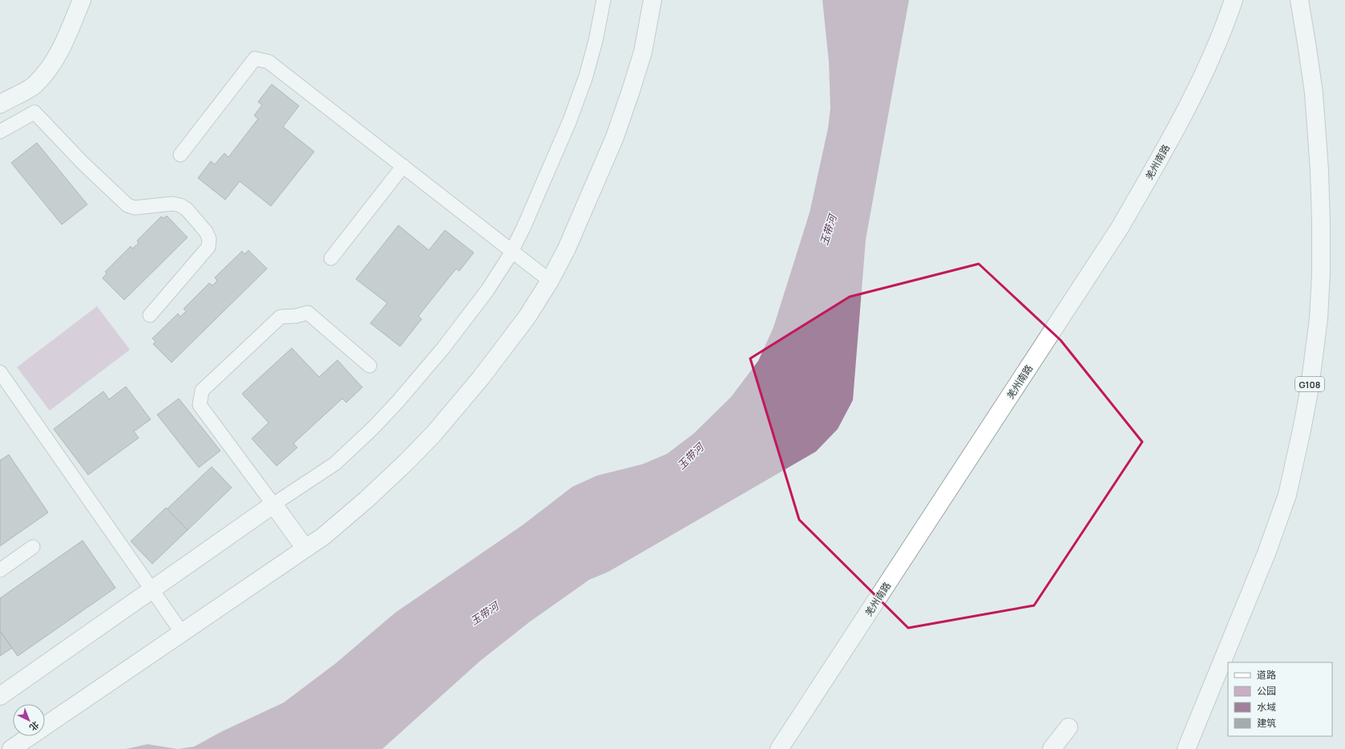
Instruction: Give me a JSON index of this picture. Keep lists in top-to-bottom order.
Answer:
{
  "streets": {
    "main road": ["羌州南路", "G108"]
  },
  "water": ["玉带河"],
  "legend": [
    "道路",
    "公园",
    "水域",
    "建筑"
  ],
  "north": "bottom right"
}
